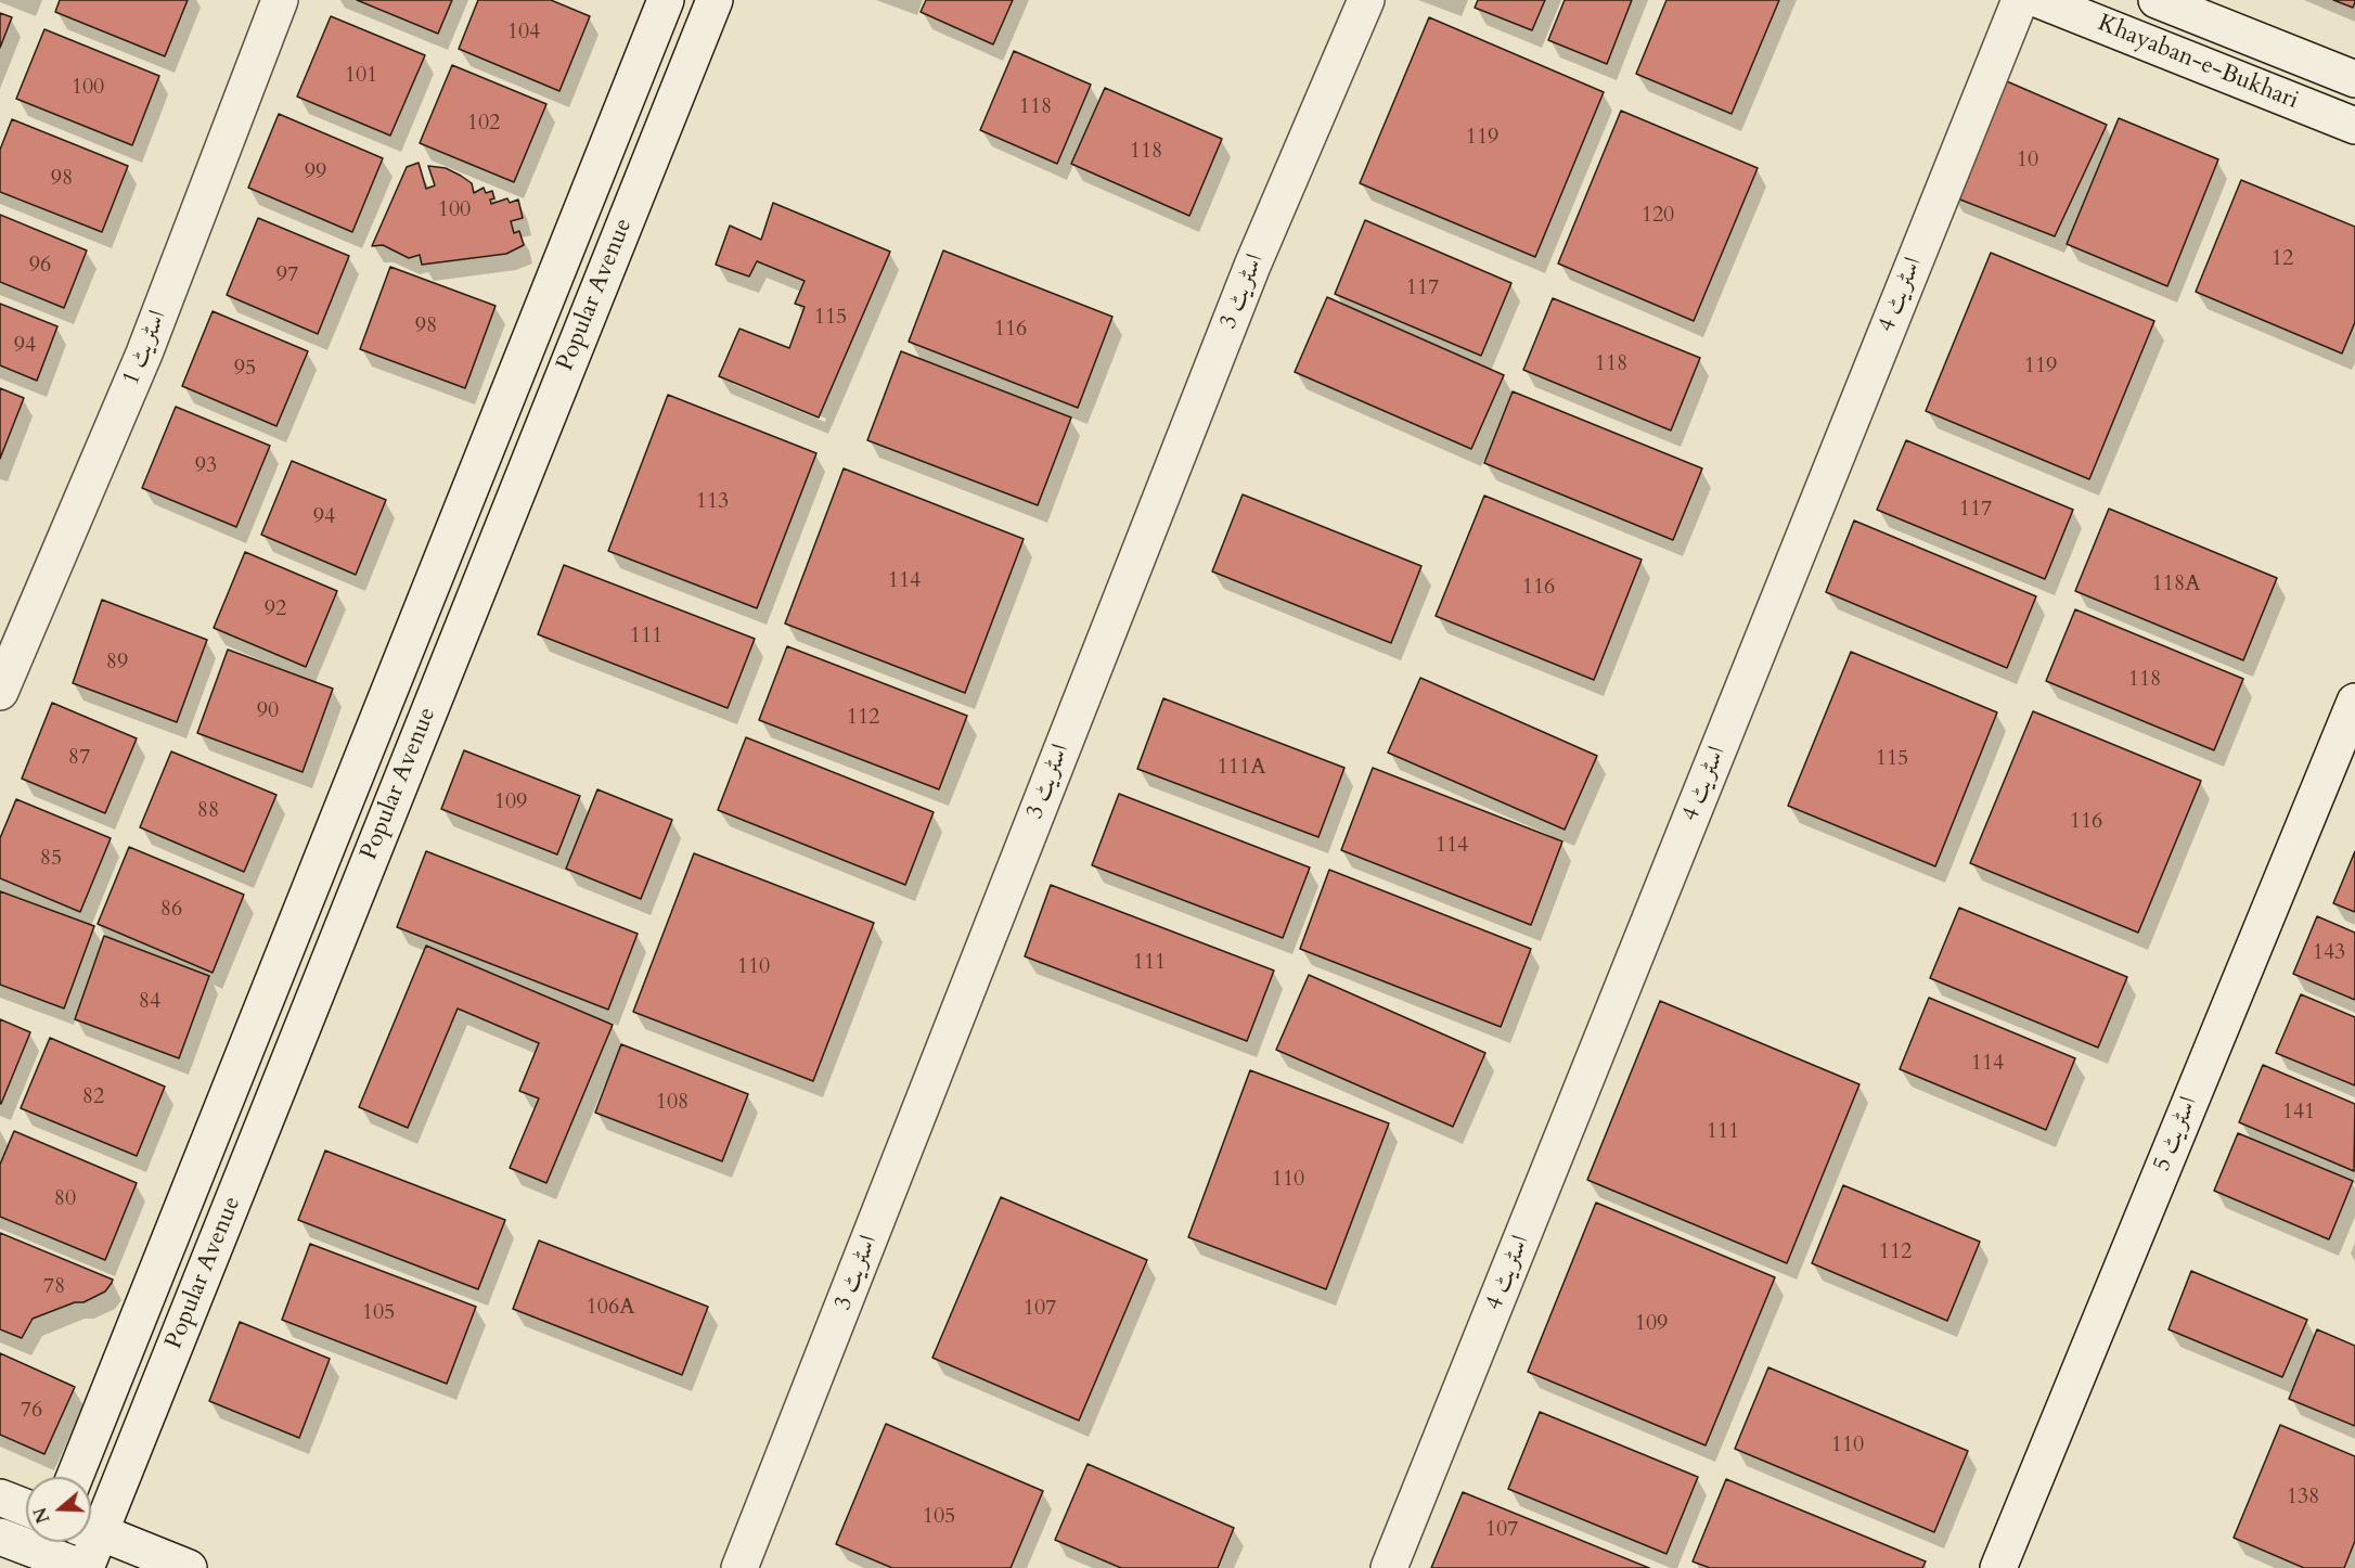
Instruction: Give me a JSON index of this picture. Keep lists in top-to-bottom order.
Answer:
{
  "streets": {
    "street": [
      "Khayaban-e-Bukhari",
      "اسٹریٹ 3",
      "Popular Avenue",
      "اسٹریٹ 4",
      "اسٹریٹ 1",
      "اسٹریٹ 5"
    ]
  },
  "house_numbers": [
    "104",
    "101",
    "100",
    "118",
    "102",
    "119",
    "118",
    "10",
    "99",
    "98",
    "100",
    "120",
    "12",
    "96",
    "97",
    "117",
    "115",
    "98",
    "116",
    "94",
    "118",
    "119",
    "95",
    "93",
    "113",
    "117",
    "94",
    "114",
    "118A",
    "116",
    "92",
    "111",
    "89",
    "118",
    "90",
    "112",
    "87",
    "115",
    "111A",
    "109",
    "88",
    "116",
    "114",
    "85",
    "86",
    "143",
    "111",
    "110",
    "84",
    "114",
    "82",
    "108",
    "141",
    "111",
    "110",
    "80",
    "112",
    "78",
    "106A",
    "107",
    "105",
    "109",
    "76",
    "110",
    "138",
    "105",
    "107"
  ],
  "north": "left"
}
